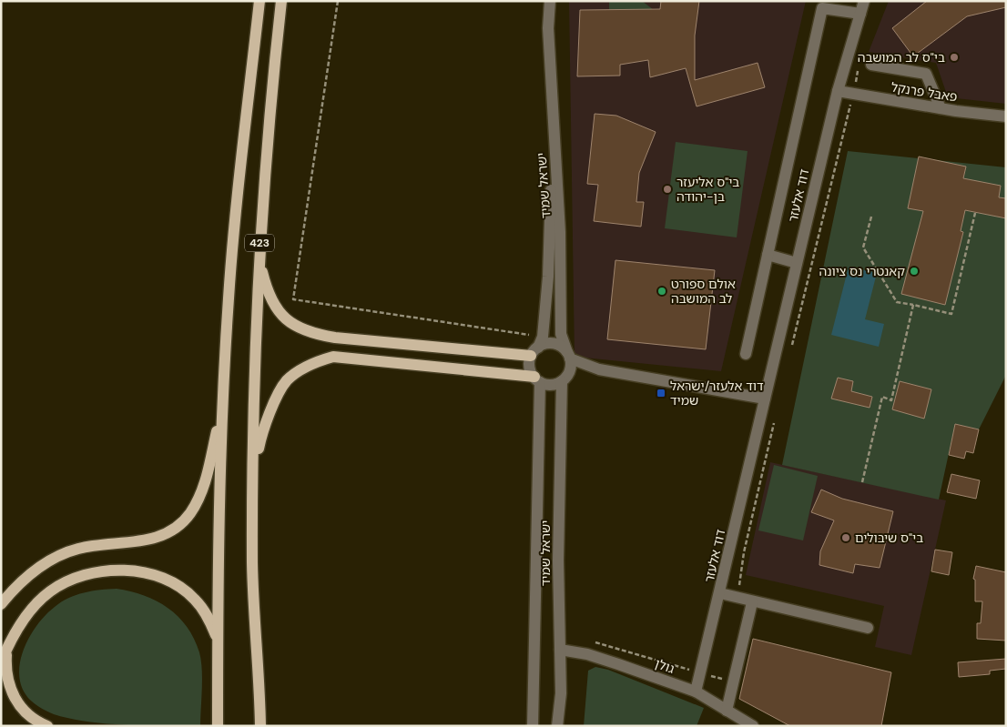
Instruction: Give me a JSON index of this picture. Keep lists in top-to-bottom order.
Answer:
{
  "streets": {
    "main road": ["423"],
    "street": [
      "פאבל פרנקל",
      "ישראל שמיד",
      "דוד אלעזר",
      "גולן"
    ]
  },
  "crossings": [
    ["פאבל פרנקל", "דוד אלעזר"],
    ["ישראל שמיד", "גולן"],
    ["דוד אלעזר", "גולן"]
  ],
  "places": {
    "other": [
      "בי\"ס לב המושבה",
      "בי\"ס אליעזר בן-יהודה",
      "קאנטרי נס ציונה",
      "אולם ספורט לב המושבה",
      "בי\"ס שיבולים"
    ],
    "transit": ["דוד אלעזר/ישראל שמיד"]
  }
}
